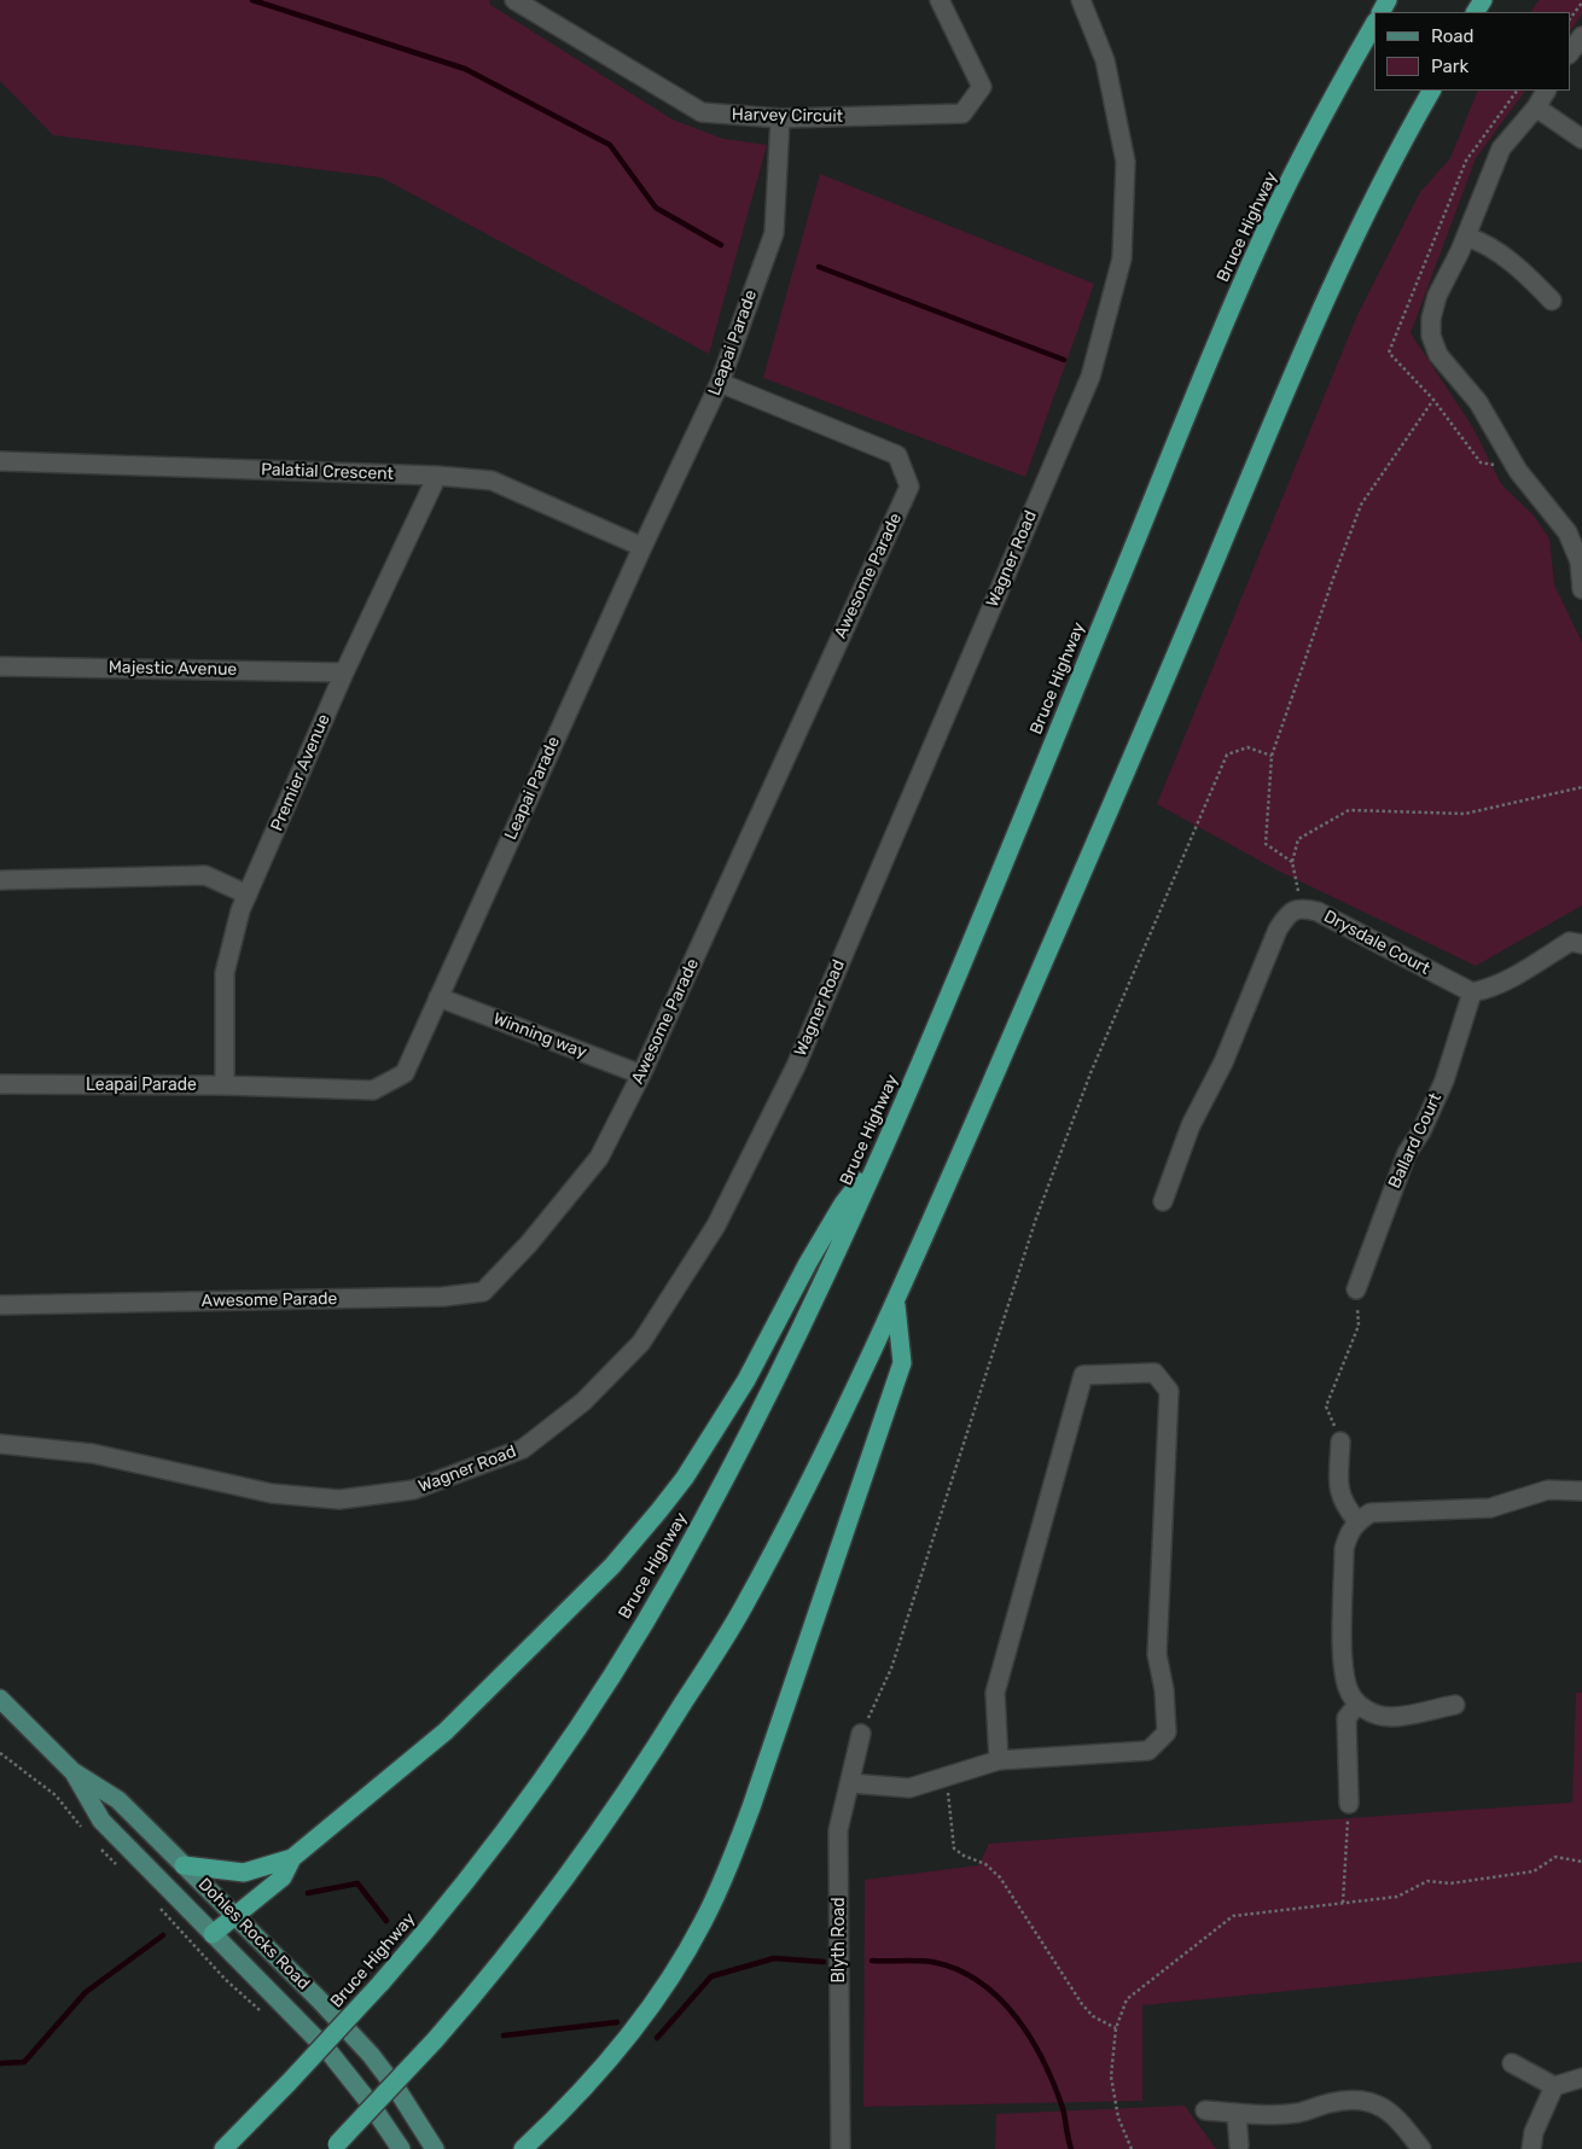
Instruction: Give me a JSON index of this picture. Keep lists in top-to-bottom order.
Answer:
{
  "streets": {
    "highway": ["Bruce Highway"],
    "main road": ["Dohles Rocks Road"],
    "street": [
      "Harvey Circuit",
      "Leapai Parade",
      "Palatial Crescent",
      "Wagner Road",
      "Awesome Parade",
      "Majestic Avenue",
      "Premier Avenue",
      "Drysdale Court",
      "Winning way",
      "Ballard Court",
      "Blyth Road"
    ]
  },
  "crossings": [
    ["Harvey Circuit", "Leapai Parade"],
    ["Leapai Parade", "Palatial Crescent"],
    ["Leapai Parade", "Awesome Parade"],
    ["Leapai Parade", "Premier Avenue"],
    ["Leapai Parade", "Winning way"],
    ["Palatial Crescent", "Premier Avenue"],
    ["Awesome Parade", "Winning way"],
    ["Majestic Avenue", "Premier Avenue"],
    ["Drysdale Court", "Ballard Court"]
  ],
  "legend": ["Road", "Park"]
}
